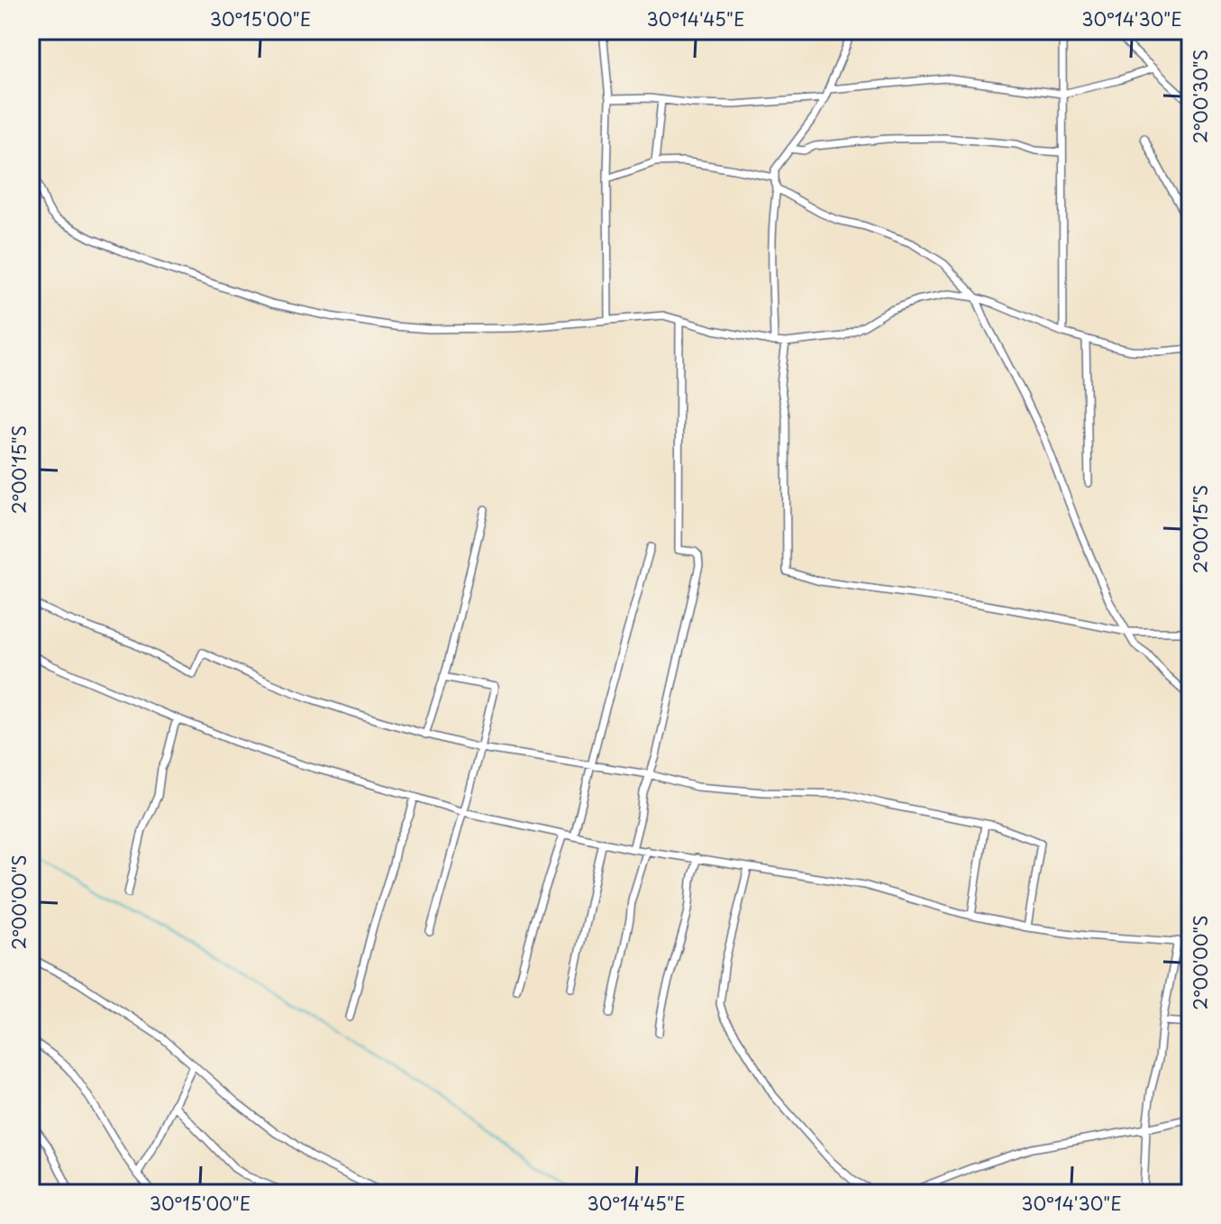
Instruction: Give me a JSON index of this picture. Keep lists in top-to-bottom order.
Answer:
{
  "coordinates": [
    "30°15'00\"E",
    "30°14'45\"E",
    "30°14'30\"E",
    "2°00'30\"S",
    "2°00'15\"S",
    "2°00'00\"S"
  ]
}
